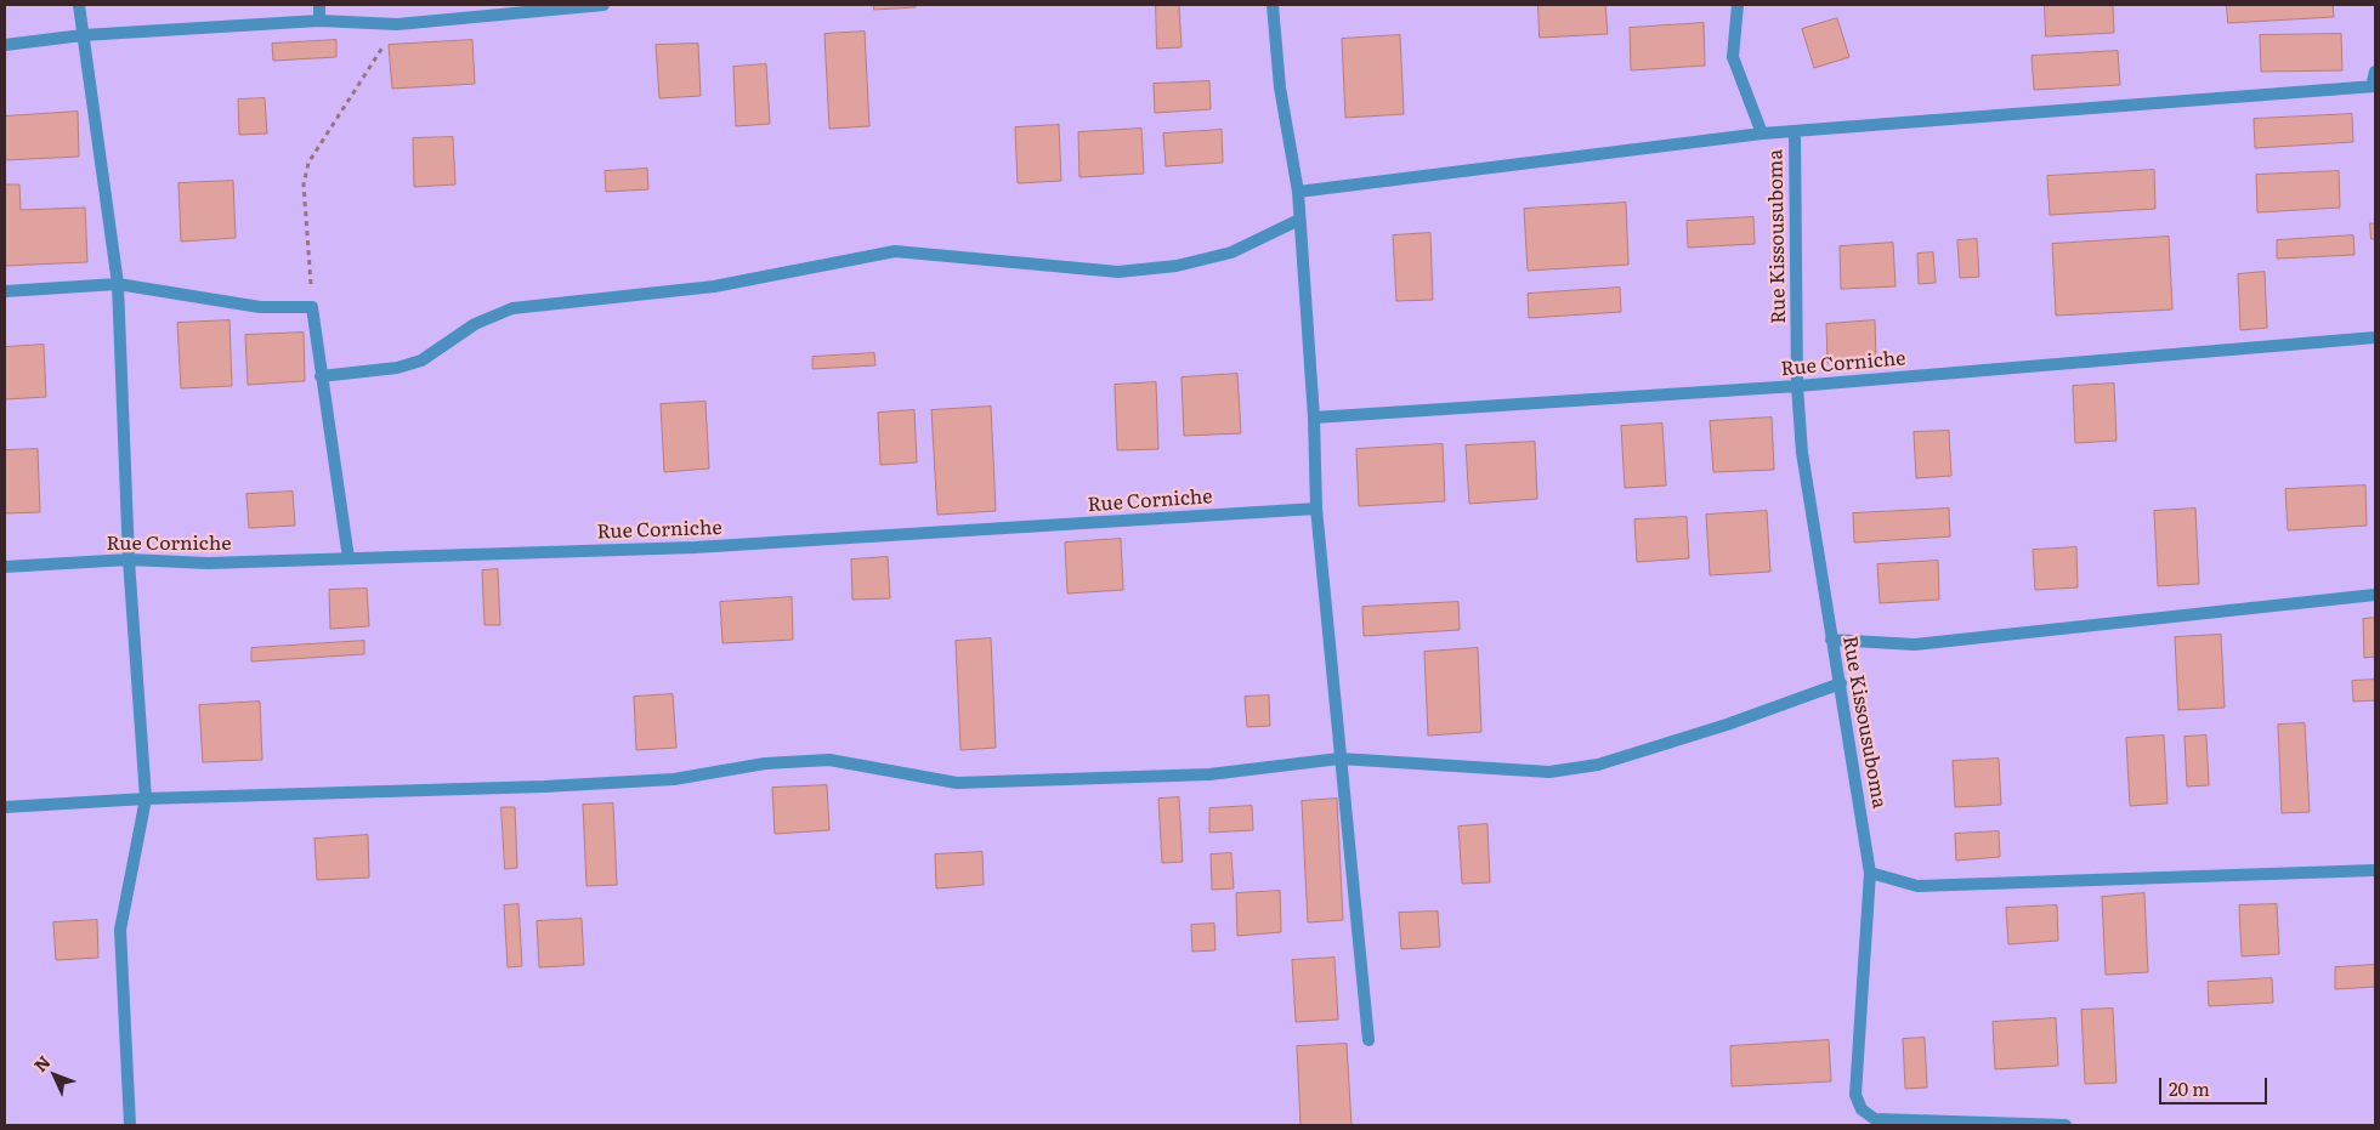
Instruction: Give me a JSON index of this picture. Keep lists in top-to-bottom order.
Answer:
{
  "streets": {
    "street": ["Rue Kissousuboma", "Rue Corniche"]
  },
  "crossings": [
    ["Rue Kissousuboma", "Rue Corniche"]
  ],
  "scale_bar": "20 m",
  "north": "top left"
}
